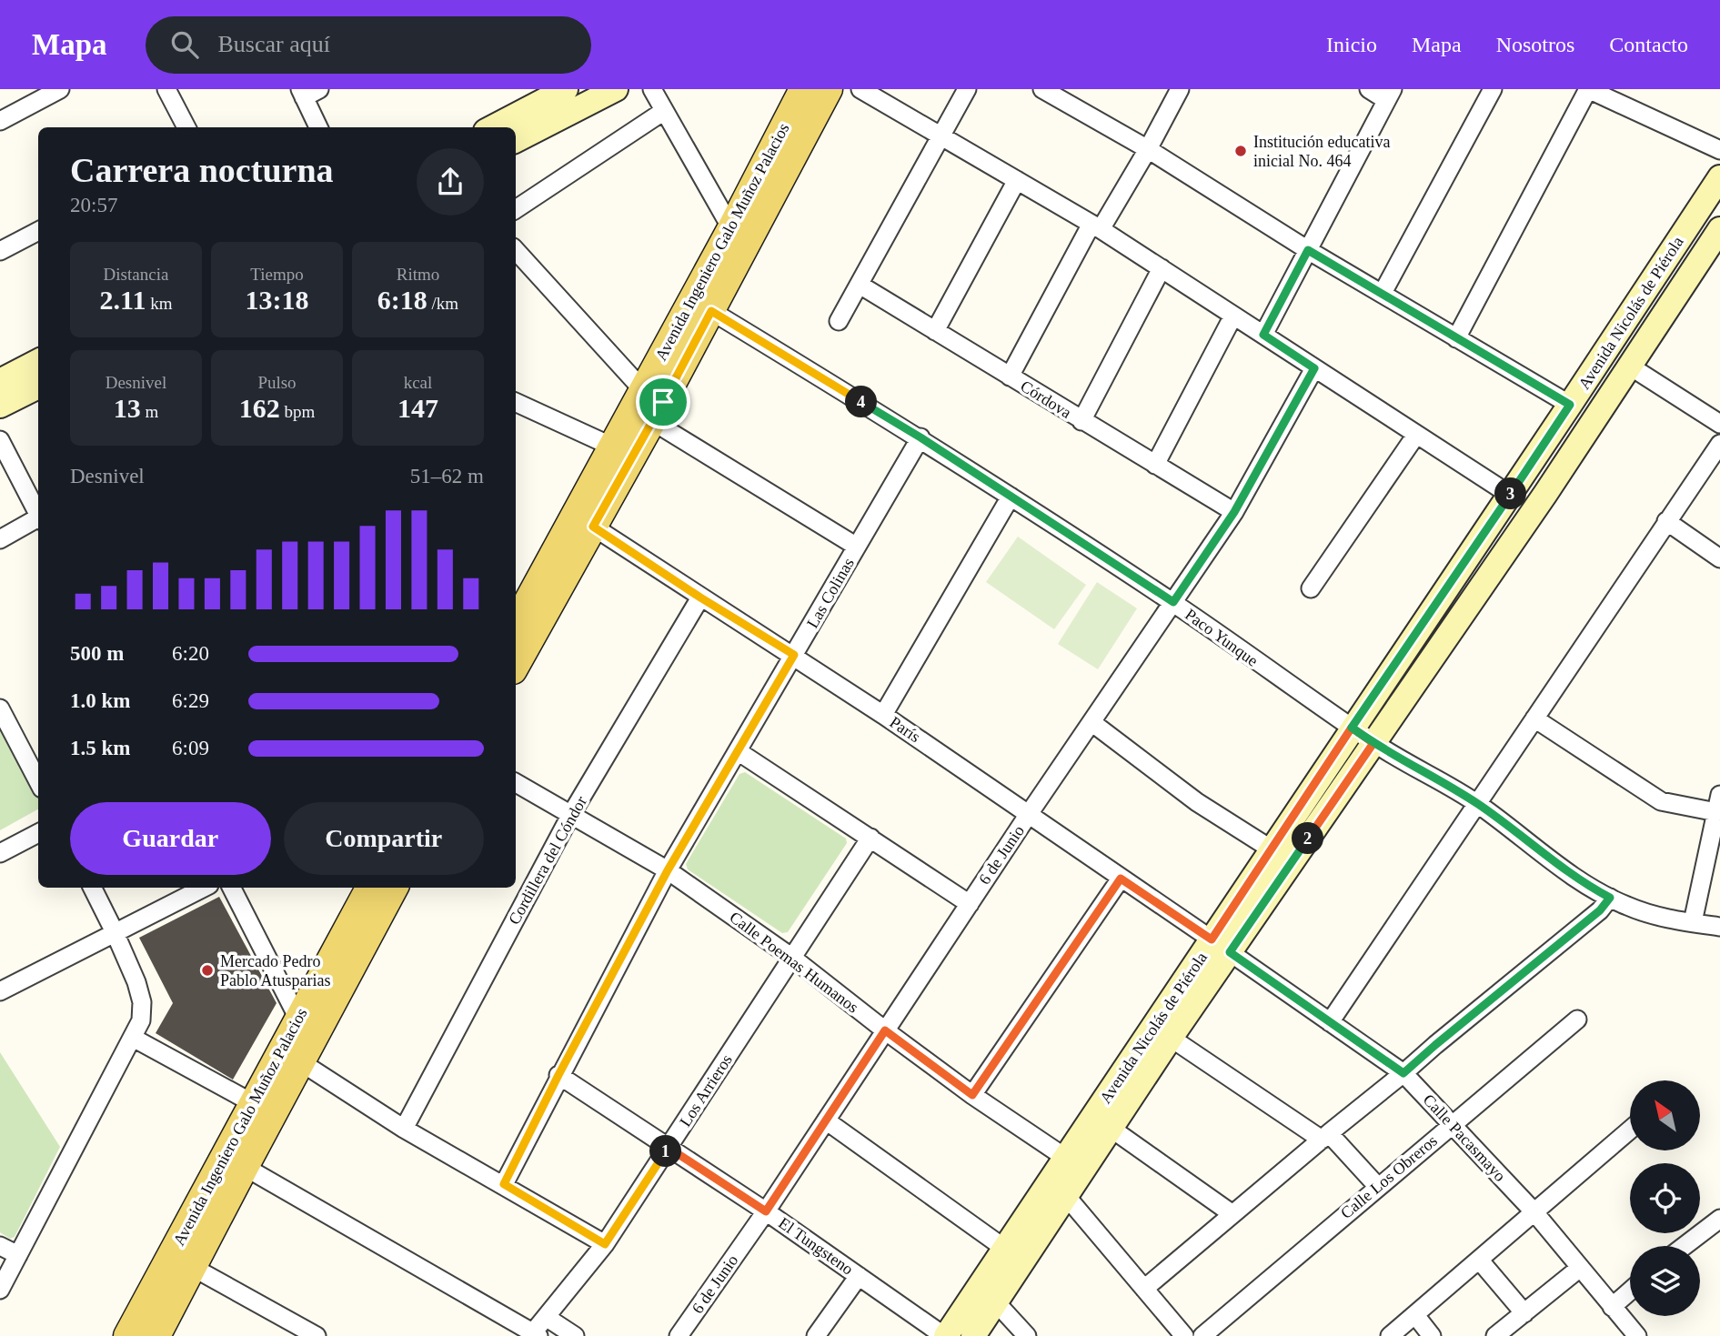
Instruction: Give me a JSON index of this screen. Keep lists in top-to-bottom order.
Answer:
{
  "streets": {
    "main road": ["Avenida Ingeniero Galo Muñoz Palacios"],
    "street": [
      "Avenida Nicolás de Piérola",
      "Córdova",
      "Las Colinas",
      "Paco Yunque",
      "París",
      "6 de Junio",
      "Cordillera del Cóndor",
      "Calle Poemas Humanos",
      "Los Arrieros",
      "Calle Pacasmayo",
      "Calle Los Obreros",
      "El Tungsteno"
    ]
  },
  "crossings": [
    ["Avenida Ingeniero Galo Muñoz Palacios", "Paco Yunque"],
    ["Avenida Ingeniero Galo Muñoz Palacios", "París"],
    ["Avenida Nicolás de Piérola", "Paco Yunque"],
    ["Avenida Nicolás de Piérola", "París"],
    ["Avenida Nicolás de Piérola", "Calle Poemas Humanos"],
    ["Avenida Nicolás de Piérola", "Calle Pacasmayo"],
    ["Avenida Nicolás de Piérola", "El Tungsteno"],
    ["Córdova", "6 de Junio"],
    ["Las Colinas", "Paco Yunque"],
    ["Las Colinas", "París"],
    ["Las Colinas", "Calle Poemas Humanos"],
    ["Las Colinas", "El Tungsteno"],
    ["Paco Yunque", "6 de Junio"],
    ["París", "6 de Junio"],
    ["París", "Cordillera del Cóndor"],
    ["París", "Calle Pacasmayo"],
    ["6 de Junio", "Calle Poemas Humanos"],
    ["6 de Junio", "El Tungsteno"],
    ["Cordillera del Cóndor", "Calle Poemas Humanos"],
    ["Calle Poemas Humanos", "Los Arrieros"],
    ["Los Arrieros", "El Tungsteno"],
    ["Calle Pacasmayo", "Calle Los Obreros"]
  ],
  "places": ["Institución educativa inicial No. 464", "Mercado Pedro Pablo Atusparias"],
  "north": "top left",
  "page": {
    "header": "Mapa",
    "search": "Buscar aquí",
    "nav": [
      "Inicio",
      "Mapa",
      "Nosotros",
      "Contacto"
    ],
    "heading": ["Carrera nocturna", "20:57"],
    "stats": [
      ["Distancia", "2.11 km"],
      ["Tiempo", "13:18"],
      ["Ritmo", "6:18 /km"],
      ["Desnivel", "13 m"],
      ["Pulso", "162 bpm"],
      ["kcal", "147"]
    ],
    "pins": [
      "4",
      "3",
      "2",
      "1"
    ],
    "chart": ["Desnivel", "51–62 m"],
    "list": [
      {
        "name": "500 m",
        "note": "6:20"
      },
      {
        "name": "1.0 km",
        "note": "6:29"
      },
      {
        "name": "1.5 km",
        "note": "6:09"
      }
    ],
    "buttons": ["Guardar", "Compartir"]
  }
}
